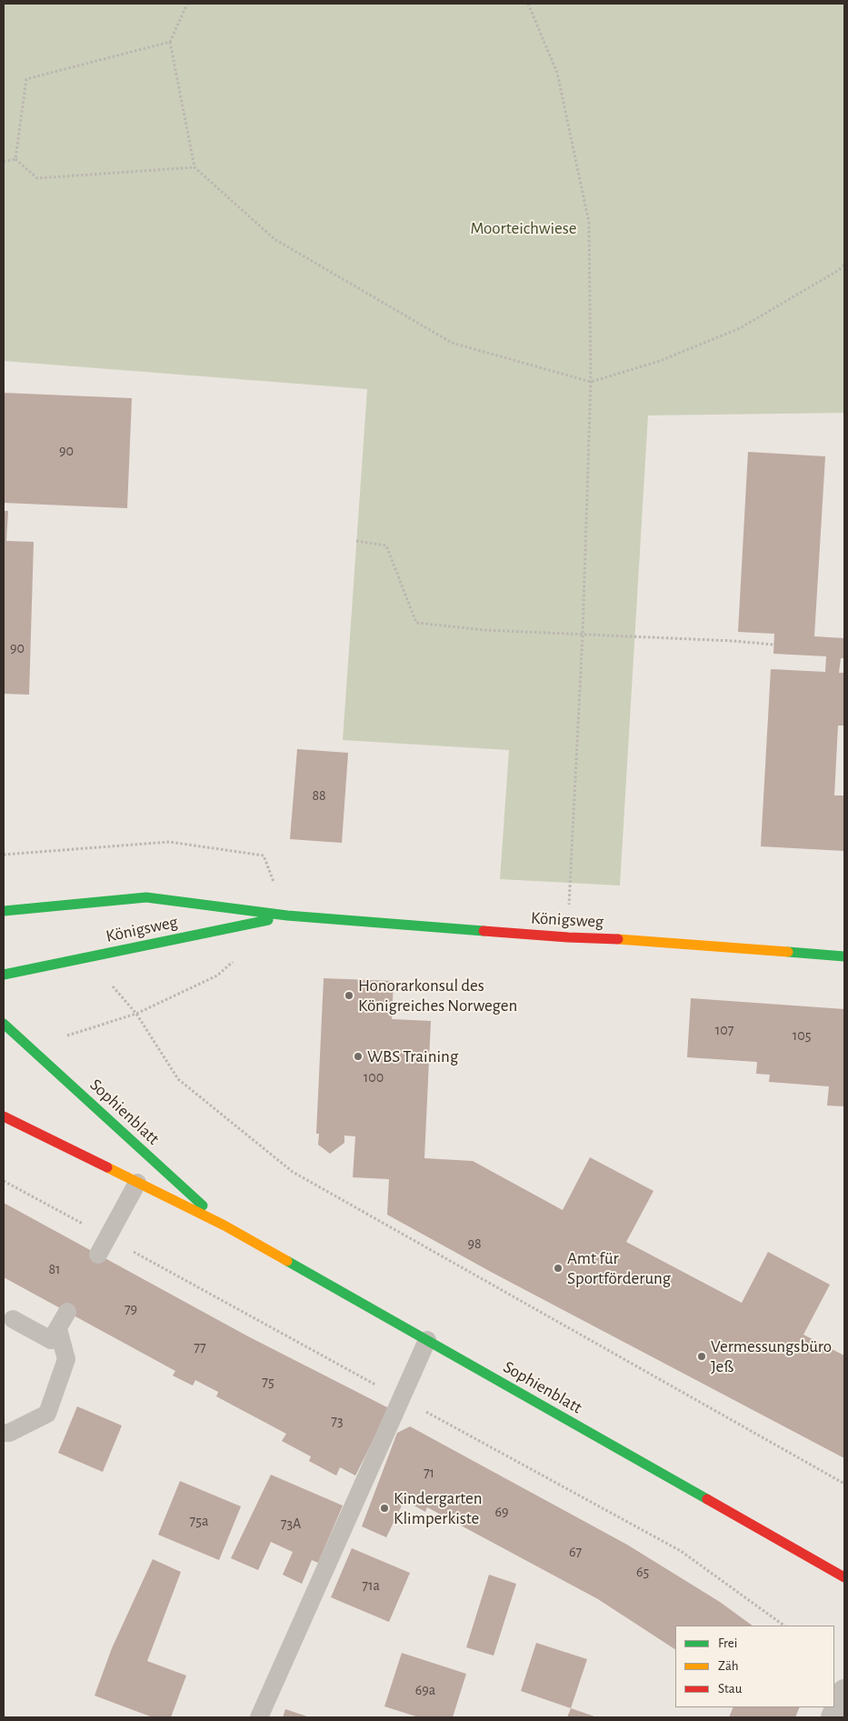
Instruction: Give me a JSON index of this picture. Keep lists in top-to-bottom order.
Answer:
{
  "streets": {
    "main road": ["Königsweg", "Sophienblatt"]
  },
  "parks": ["Moorteichwiese"],
  "places": [
    "Honorarkonsul des Königreiches Norwegen",
    "WBS Training",
    "Amt für Sportförderung",
    "Vermessungsbüro Jeß",
    "Kindergarten Klimperkiste"
  ],
  "house_numbers": [
    "90",
    "90",
    "88",
    "107",
    "105",
    "100",
    "98",
    "81",
    "79",
    "77",
    "75",
    "73",
    "71",
    "69",
    "75a",
    "73A",
    "67",
    "65",
    "71a",
    "69a"
  ],
  "legend": ["Frei", "Zäh", "Stau"]
}
